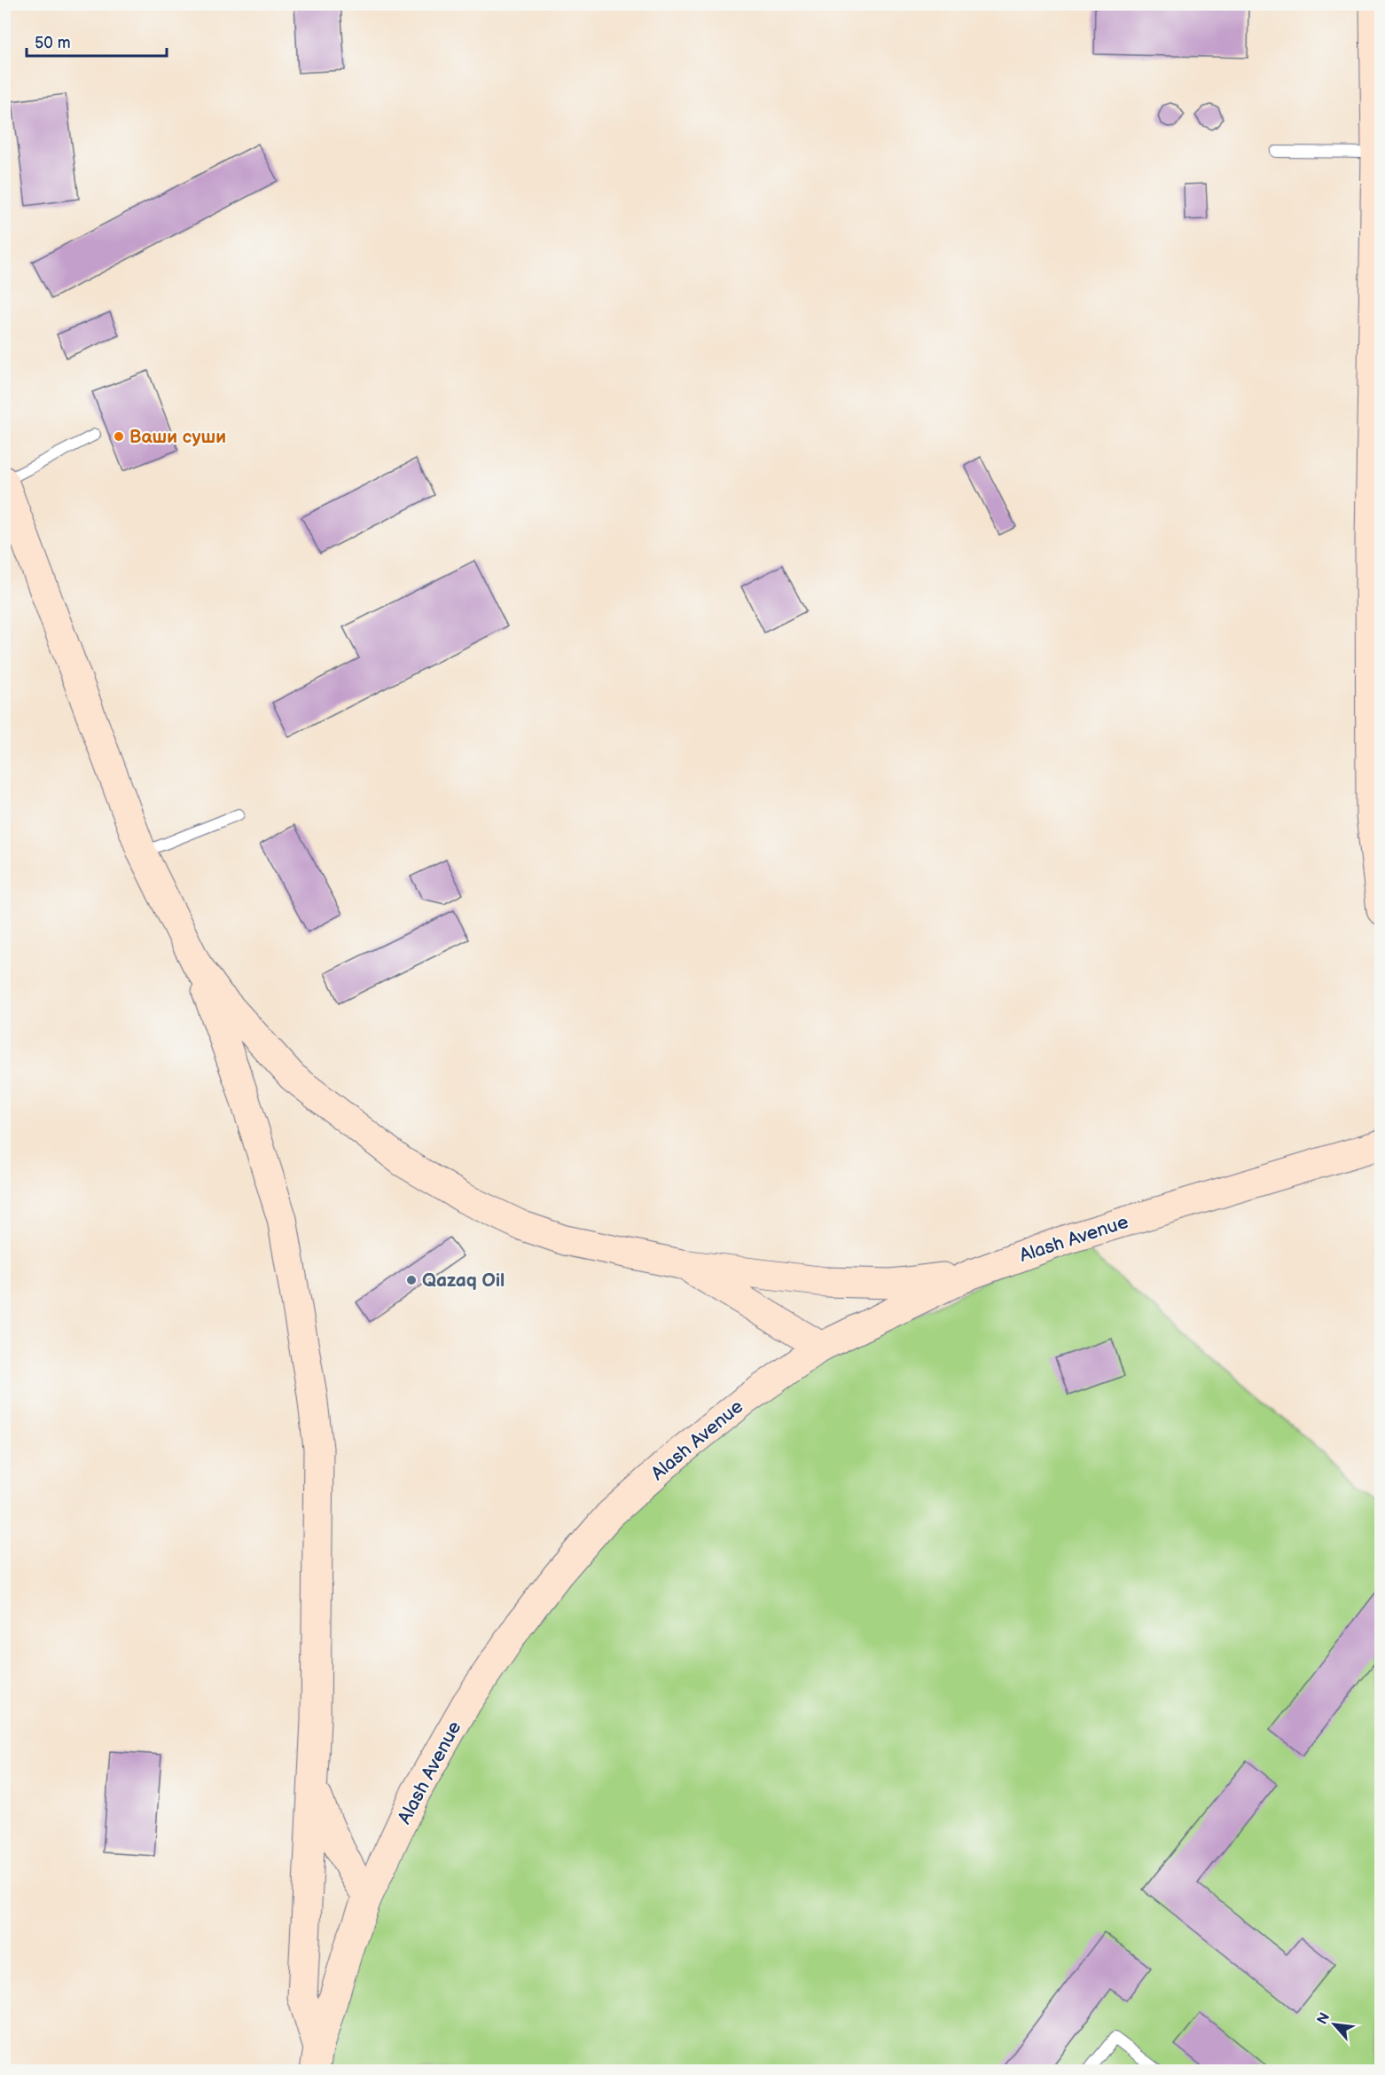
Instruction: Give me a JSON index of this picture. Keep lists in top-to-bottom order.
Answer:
{
  "streets": {
    "main road": ["Alash Avenue"]
  },
  "places": ["Ваши суши", "Qazaq Oil"],
  "scale_bar": "50 m",
  "north": "top left"
}
